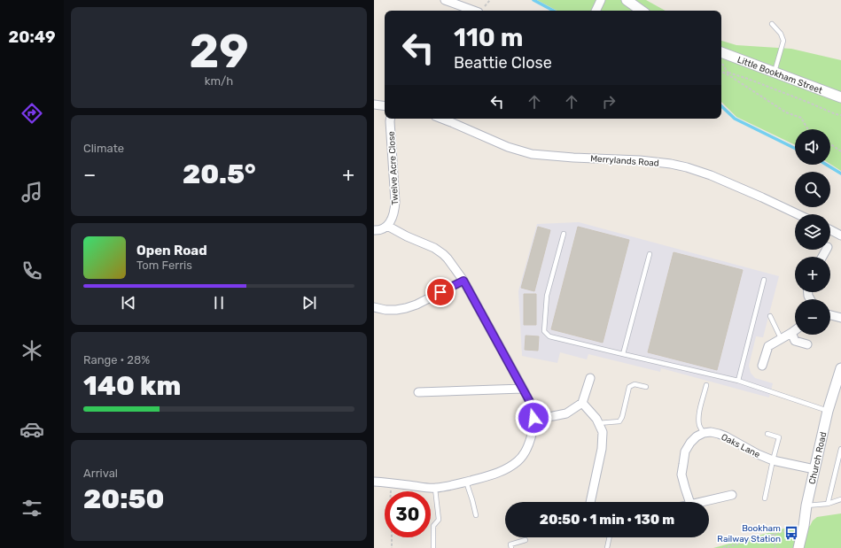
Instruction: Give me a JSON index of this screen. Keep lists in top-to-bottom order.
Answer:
{
  "streets": {
    "street": [
      "Little Bookham Street",
      "Merrylands Road",
      "Twelve Acre Close",
      "Oaks Lane",
      "Church Road"
    ]
  },
  "crossings": [
    ["Oaks Lane", "Church Road"]
  ],
  "places": {
    "bus stop": ["Bookham Railway Station"]
  },
  "page": {
    "tabs": "20:49",
    "tile": [
      ["29", "km/h"],
      "Climate",
      ["Range · 28%", "140 km"],
      ["Arrival", "20:50"]
    ],
    "turn": ["110 m", "Beattie Close"],
    "map_buttons": ["+", "−"],
    "heat": ["−", "20.5°", "+"],
    "song": ["Open Road", "Tom Ferris"],
    "limit": "30",
    "trip": "20:50 · 1 min · 130 m"
  }
}
